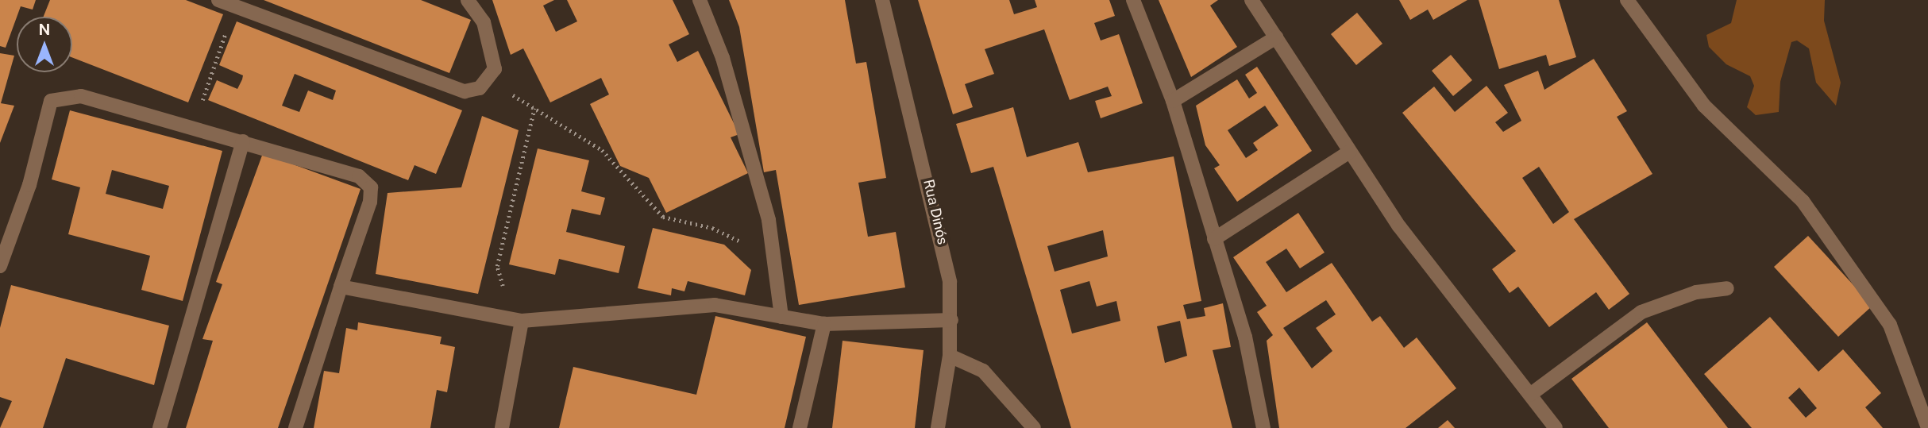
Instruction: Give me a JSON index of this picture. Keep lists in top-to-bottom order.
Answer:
{
  "streets": {
    "street": ["Rua Dinós"]
  },
  "north": "top"
}
